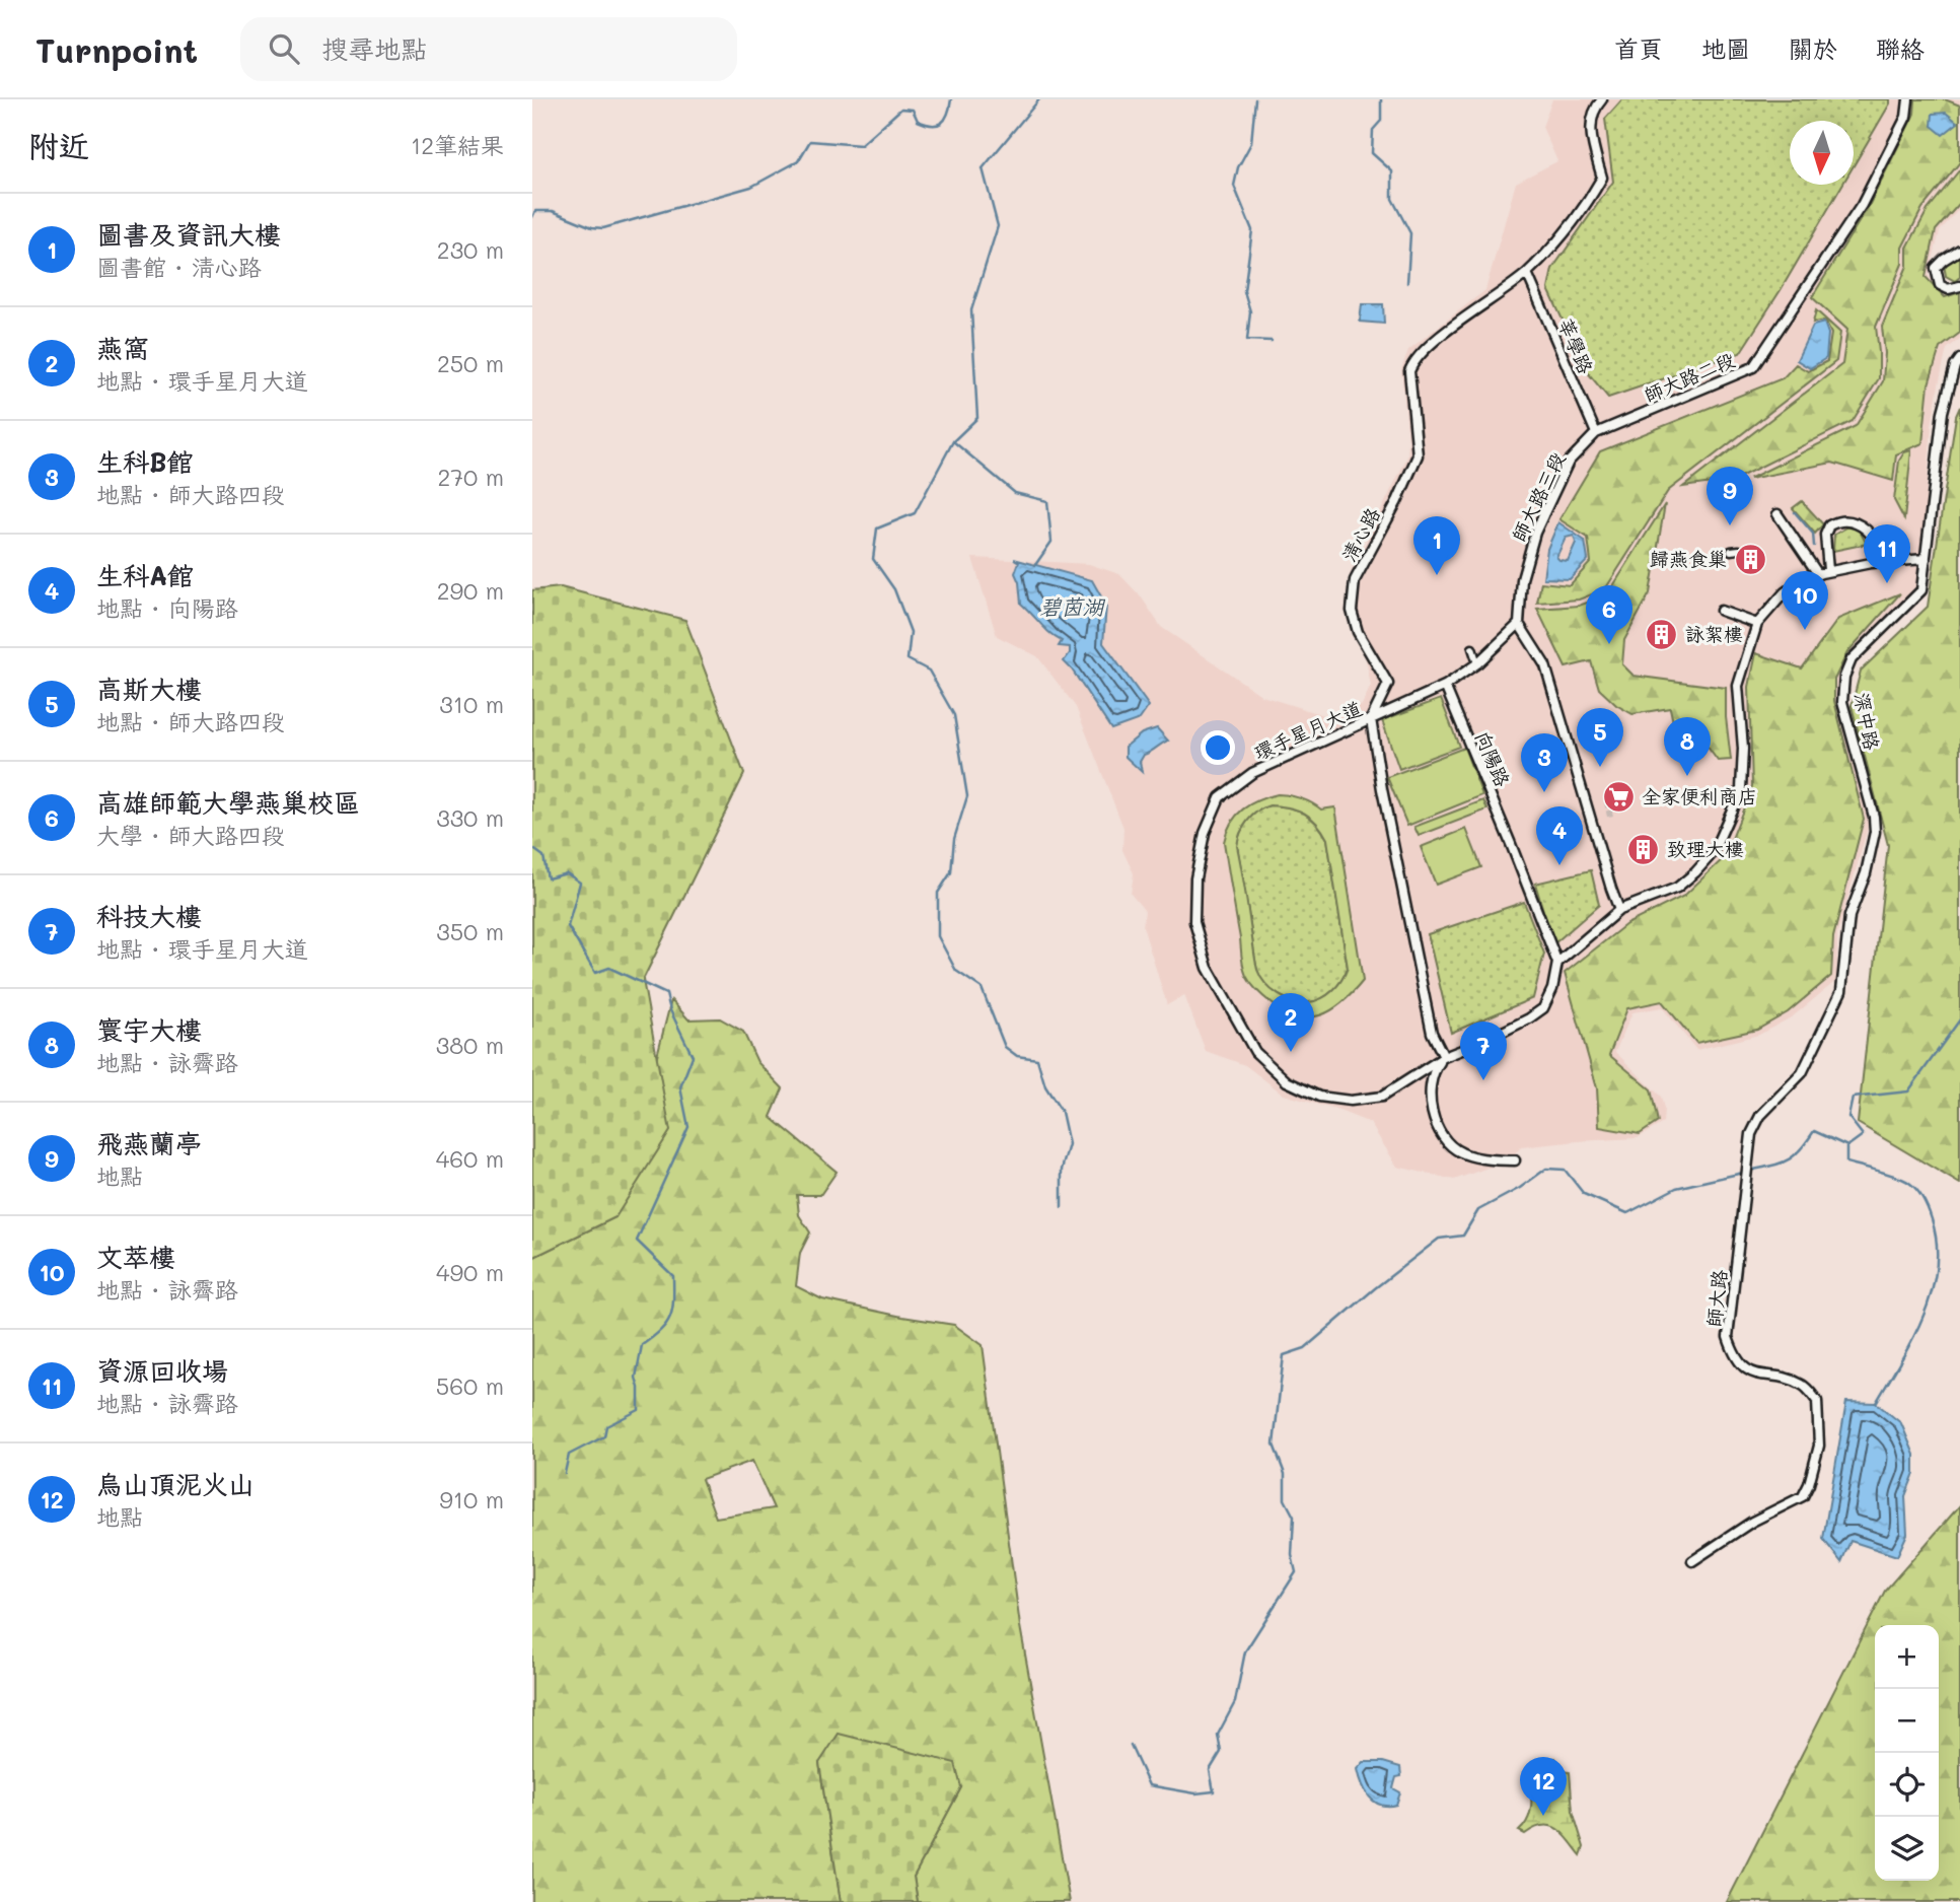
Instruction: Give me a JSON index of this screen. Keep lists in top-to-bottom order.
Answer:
{
  "streets": {
    "street": [
      "莘學路",
      "師大路二段",
      "師大路三段",
      "清心路",
      "深中路",
      "環手星月大道",
      "向陽路",
      "師大路"
    ]
  },
  "crossings": [
    ["莘學路", "師大路二段"],
    ["莘學路", "師大路三段"],
    ["莘學路", "清心路"],
    ["師大路二段", "師大路三段"],
    ["師大路三段", "環手星月大道"],
    ["清心路", "環手星月大道"],
    ["深中路", "師大路"],
    ["環手星月大道", "向陽路"]
  ],
  "water": ["碧茵湖"],
  "places": {
    "building": ["歸燕食巢", "詠絮樓", "致理大樓"],
    "supermarket": ["全家便利商店"]
  },
  "north": "bottom",
  "page": {
    "header": "Turnpoint",
    "search": "搜尋地點",
    "nav": [
      "首頁",
      "地圖",
      "關於",
      "聯絡"
    ],
    "heading": ["附近", "12筆結果"],
    "list": [
      {
        "mark": "1",
        "name": "圖書及資訊大樓",
        "note": "圖書館 · 清心路",
        "value": "230 m"
      },
      {
        "mark": "2",
        "name": "燕窩",
        "note": "地點 · 環手星月大道",
        "value": "250 m"
      },
      {
        "mark": "3",
        "name": "生科B館",
        "note": "地點 · 師大路四段",
        "value": "270 m"
      },
      {
        "mark": "4",
        "name": "生科A館",
        "note": "地點 · 向陽路",
        "value": "290 m"
      },
      {
        "mark": "5",
        "name": "高斯大樓",
        "note": "地點 · 師大路四段",
        "value": "310 m"
      },
      {
        "mark": "6",
        "name": "高雄師範大學燕巢校區",
        "note": "大學 · 師大路四段",
        "value": "330 m"
      },
      {
        "mark": "7",
        "name": "科技大樓",
        "note": "地點 · 環手星月大道",
        "value": "350 m"
      },
      {
        "mark": "8",
        "name": "寰宇大樓",
        "note": "地點 · 詠霽路",
        "value": "380 m"
      },
      {
        "mark": "9",
        "name": "飛燕蘭亭",
        "note": "地點",
        "value": "460 m"
      },
      {
        "mark": "10",
        "name": "文萃樓",
        "note": "地點 · 詠霽路",
        "value": "490 m"
      },
      {
        "mark": "11",
        "name": "資源回收場",
        "note": "地點 · 詠霽路",
        "value": "560 m"
      },
      {
        "mark": "12",
        "name": "烏山頂泥火山",
        "note": "地點",
        "value": "910 m"
      }
    ],
    "pins": [
      "9",
      "1",
      "11",
      "10",
      "6",
      "5",
      "8",
      "3",
      "4",
      "2",
      "7",
      "12"
    ],
    "map_buttons": ["+", "−"]
  }
}
